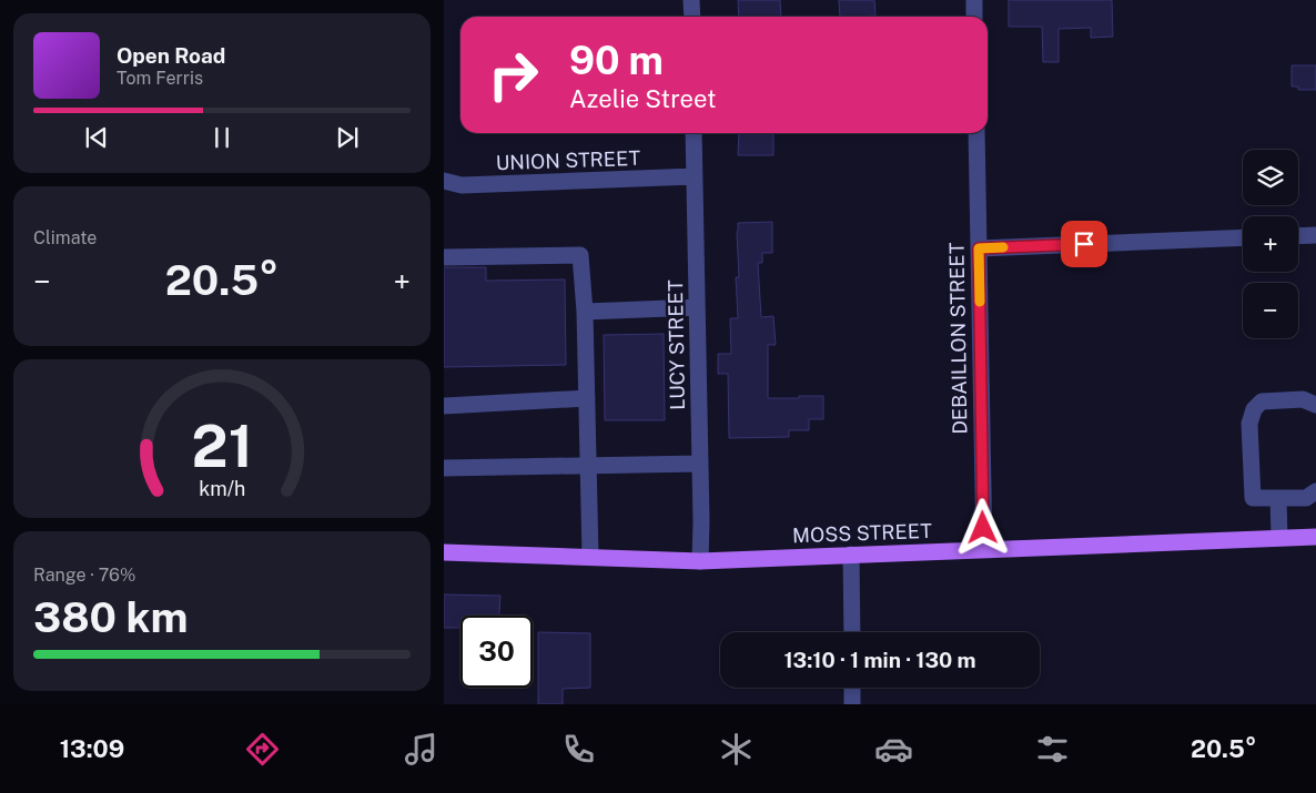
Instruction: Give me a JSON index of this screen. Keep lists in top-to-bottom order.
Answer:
{
  "streets": {
    "main road": ["MOSS STREET"],
    "street": ["UNION STREET", "DEBAILLON STREET", "LUCY STREET"]
  },
  "crossings": [
    ["UNION STREET", "LUCY STREET"],
    ["DEBAILLON STREET", "MOSS STREET"],
    ["LUCY STREET", "MOSS STREET"]
  ],
  "page": {
    "turn": ["90 m", "Azelie Street"],
    "song": ["Open Road", "Tom Ferris"],
    "map_buttons": ["+", "−"],
    "tile": [
      "Climate",
      ["Range · 76%", "380 km"]
    ],
    "heat": ["−", "20.5°", "+"],
    "limit": "30",
    "trip": "13:10 · 1 min · 130 m",
    "tabs": ["13:09", "20.5°"],
    "gauge": ["21", "km/h"]
  }
}
